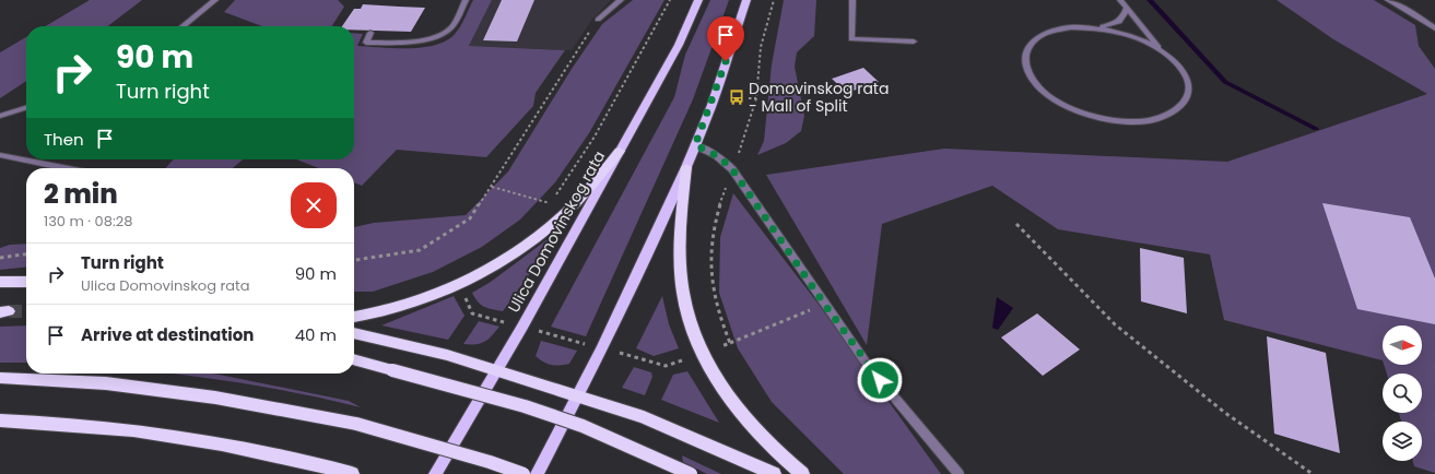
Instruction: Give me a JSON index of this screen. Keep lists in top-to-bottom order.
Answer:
{
  "streets": {
    "main road": ["Ulica Domovinskog rata"]
  },
  "places": {
    "bus stop": ["Domovinskog rata - Mall of Split"]
  },
  "north": "right",
  "page": {
    "turn": ["90 m", "Turn right"],
    "then": "Then",
    "heading": ["2 min", "130 m · 08:28"],
    "list": [
      {
        "name": "Turn right",
        "note": "Ulica Domovinskog rata",
        "value": "90 m"
      },
      {
        "name": "Arrive at destination",
        "value": "40 m"
      }
    ]
  }
}
